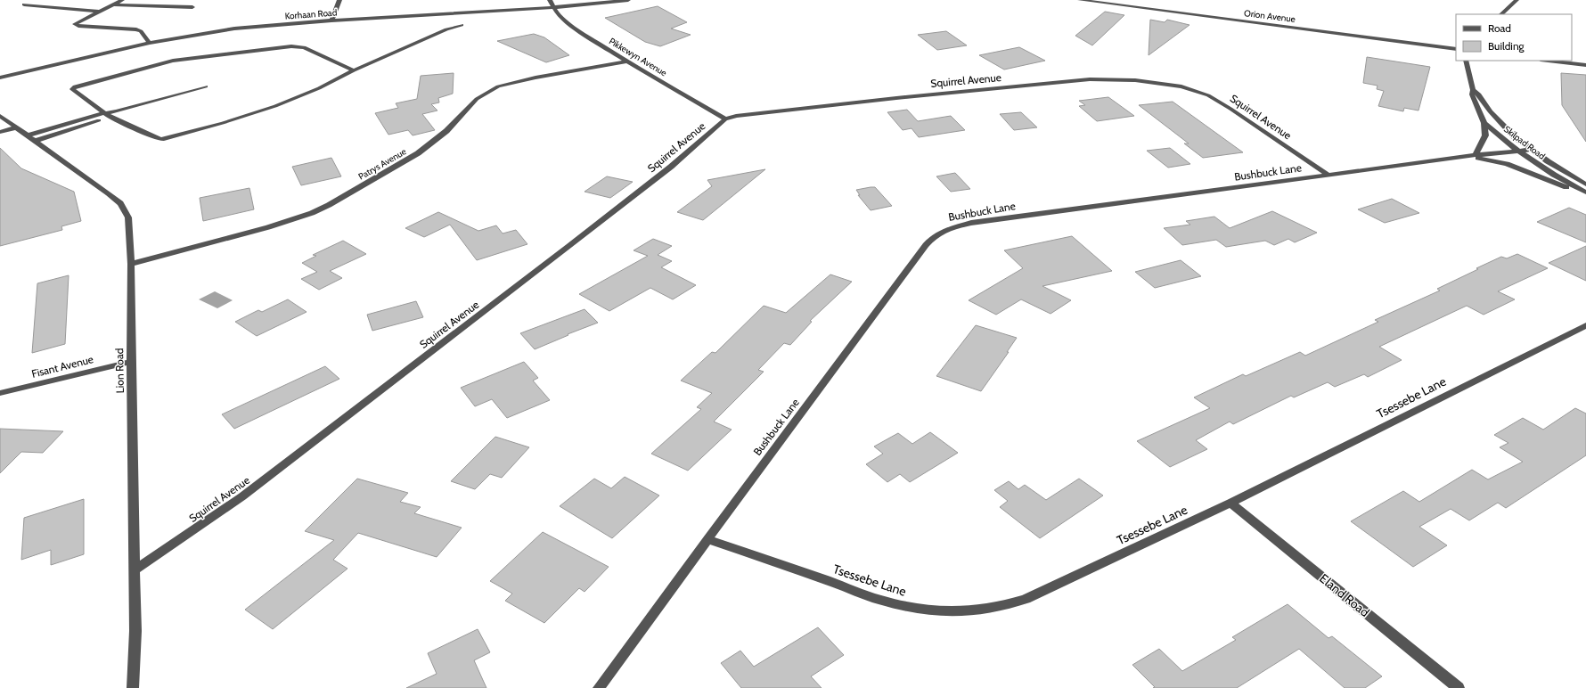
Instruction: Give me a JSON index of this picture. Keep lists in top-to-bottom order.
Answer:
{
  "streets": {
    "street": [
      "Korhaan Road",
      "Orion Avenue",
      "Pikkewyn Avenue",
      "Squirrel Avenue",
      "Skilpad Road",
      "Patrys Avenue",
      "Bushbuck Lane",
      "Fisant Avenue",
      "Lion Road",
      "Tsessebe Lane",
      "Eland Road"
    ]
  },
  "crossings": [
    ["Korhaan Road", "Pikkewyn Avenue"],
    ["Pikkewyn Avenue", "Squirrel Avenue"],
    ["Pikkewyn Avenue", "Patrys Avenue"],
    ["Squirrel Avenue", "Bushbuck Lane"],
    ["Squirrel Avenue", "Lion Road"],
    ["Skilpad Road", "Bushbuck Lane"],
    ["Patrys Avenue", "Lion Road"],
    ["Bushbuck Lane", "Tsessebe Lane"],
    ["Fisant Avenue", "Lion Road"],
    ["Tsessebe Lane", "Eland Road"]
  ],
  "legend": ["Road", "Building"]
}
